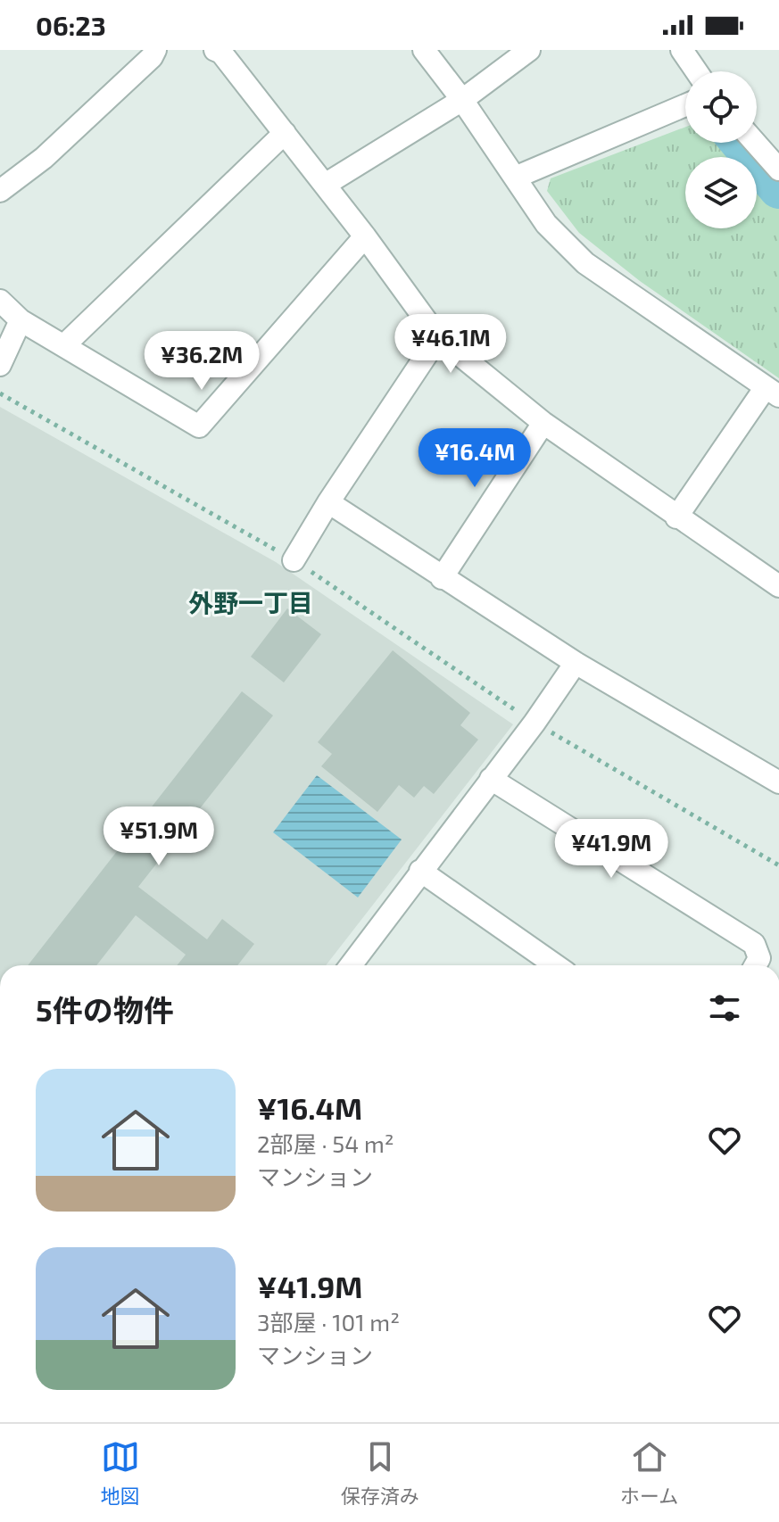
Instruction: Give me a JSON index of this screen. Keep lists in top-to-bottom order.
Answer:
{
  "districts": ["外野一丁目"],
  "page": {
    "status": "06:23",
    "price": [
      "¥46.1M",
      "¥36.2M",
      "¥16.4M",
      "¥51.9M",
      "¥41.9M"
    ],
    "heading": "5件の物件",
    "list": [
      {
        "name": "¥16.4M",
        "note": "2部屋 · 54 m² · マンション"
      },
      {
        "name": "¥41.9M",
        "note": "3部屋 · 101 m² · マンション"
      }
    ],
    "tabs": ["地図", "保存済み", "ホーム"]
  }
}
